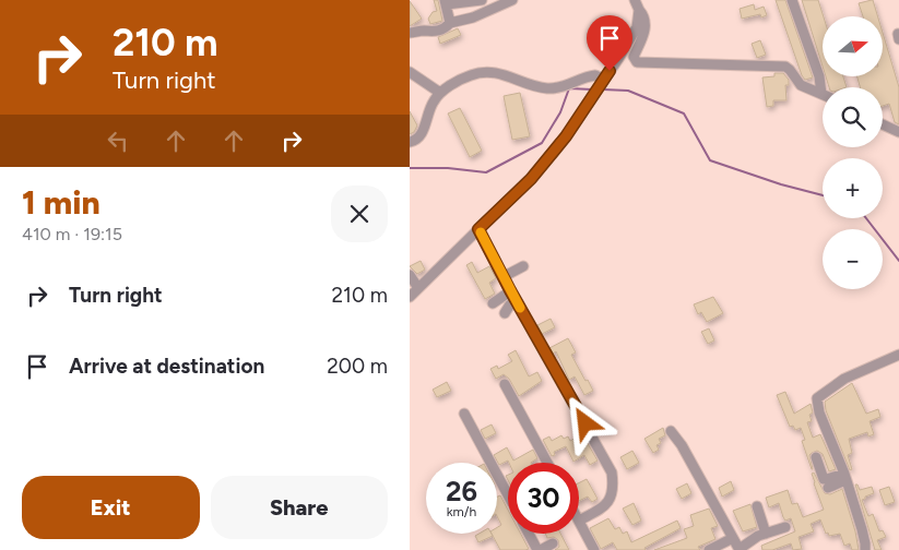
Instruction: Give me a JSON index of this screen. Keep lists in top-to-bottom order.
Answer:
{
  "north": "right",
  "page": {
    "turn": ["210 m", "Turn right"],
    "map_buttons": ["+", "−"],
    "heading": ["1 min", "410 m · 19:15"],
    "list": [
      {
        "name": "Turn right",
        "value": "210 m"
      },
      {
        "name": "Arrive at destination",
        "value": "200 m"
      }
    ],
    "speed": "26 km/h",
    "limit": "30",
    "buttons": ["Exit", "Share"]
  }
}
